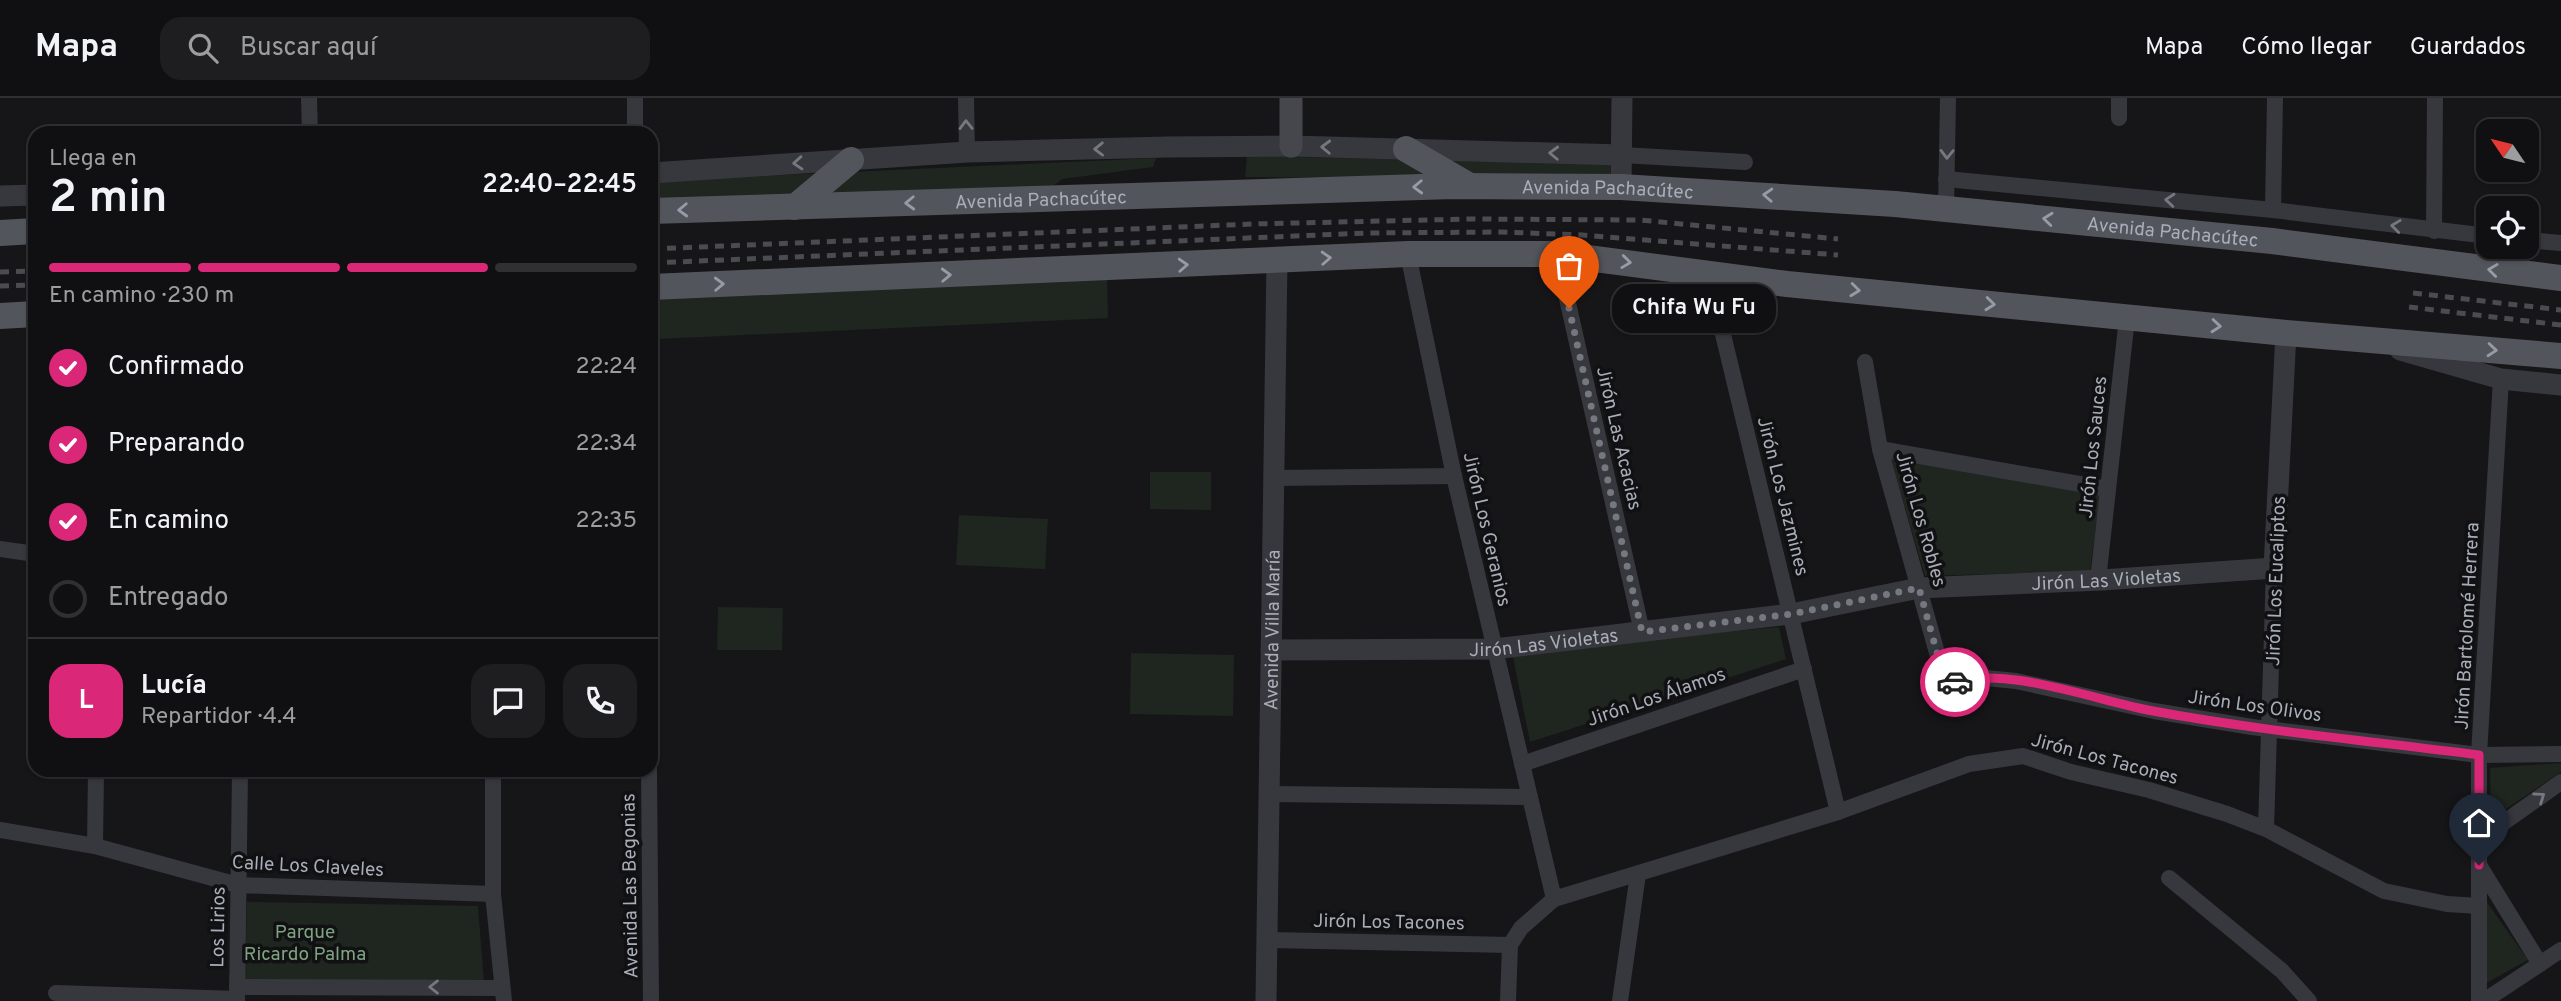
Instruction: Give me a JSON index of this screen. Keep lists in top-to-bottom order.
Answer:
{
  "streets": {
    "main road": ["Avenida Pachacútec"],
    "street": [
      "Jirón Las Acacias",
      "Jirón Los Sauces",
      "Jirón Los Jazmines",
      "Jirón Los Robles",
      "Jirón Los Geranios",
      "Jirón Las Violetas",
      "Jirón Los Eucaliptos",
      "Jirón Bartolomé Herrera",
      "Avenida Villa María",
      "Jirón Los Álamos",
      "Jirón Los Olivos",
      "Jirón Los Tacones",
      "Calle Los Claveles",
      "Avenida Las Begonias",
      "Los Lirios"
    ]
  },
  "crossings": [
    ["Jirón Las Acacias", "Jirón Las Violetas"],
    ["Jirón Los Sauces", "Jirón Las Violetas"],
    ["Jirón Los Jazmines", "Jirón Las Violetas"],
    ["Jirón Los Jazmines", "Jirón Los Álamos"],
    ["Jirón Los Jazmines", "Jirón Los Tacones"],
    ["Jirón Los Robles", "Jirón Las Violetas"],
    ["Jirón Los Robles", "Jirón Los Olivos"],
    ["Jirón Los Geranios", "Jirón Las Violetas"],
    ["Jirón Los Geranios", "Jirón Los Álamos"],
    ["Jirón Los Geranios", "Jirón Los Tacones"],
    ["Jirón Las Violetas", "Jirón Los Eucaliptos"],
    ["Jirón Las Violetas", "Avenida Villa María"],
    ["Jirón Los Eucaliptos", "Jirón Los Olivos"],
    ["Jirón Los Eucaliptos", "Jirón Los Tacones"],
    ["Jirón Bartolomé Herrera", "Jirón Los Olivos"],
    ["Jirón Bartolomé Herrera", "Jirón Los Tacones"],
    ["Avenida Villa María", "Jirón Los Tacones"],
    ["Calle Los Claveles", "Los Lirios"]
  ],
  "one_way": ["Avenida Pachacútec"],
  "parks": ["Parque Ricardo Palma"],
  "places": ["Chifa Wu Fu"],
  "north": "top left",
  "page": {
    "header": "Mapa",
    "search": "Buscar aquí",
    "nav": ["Mapa", "Cómo llegar", "Guardados"],
    "heading": ["2 min", "Llega en", "22:40–22:45"],
    "panel": ["Lucía", "Repartidor · 4.4"],
    "bar": "En camino · 230 m",
    "bubble": "Chifa Wu Fu",
    "list": [
      ["Confirmado", "22:24"],
      ["Preparando", "22:34"],
      ["En camino", "22:35"],
      "Entregado"
    ],
    "round": "L"
  }
}
